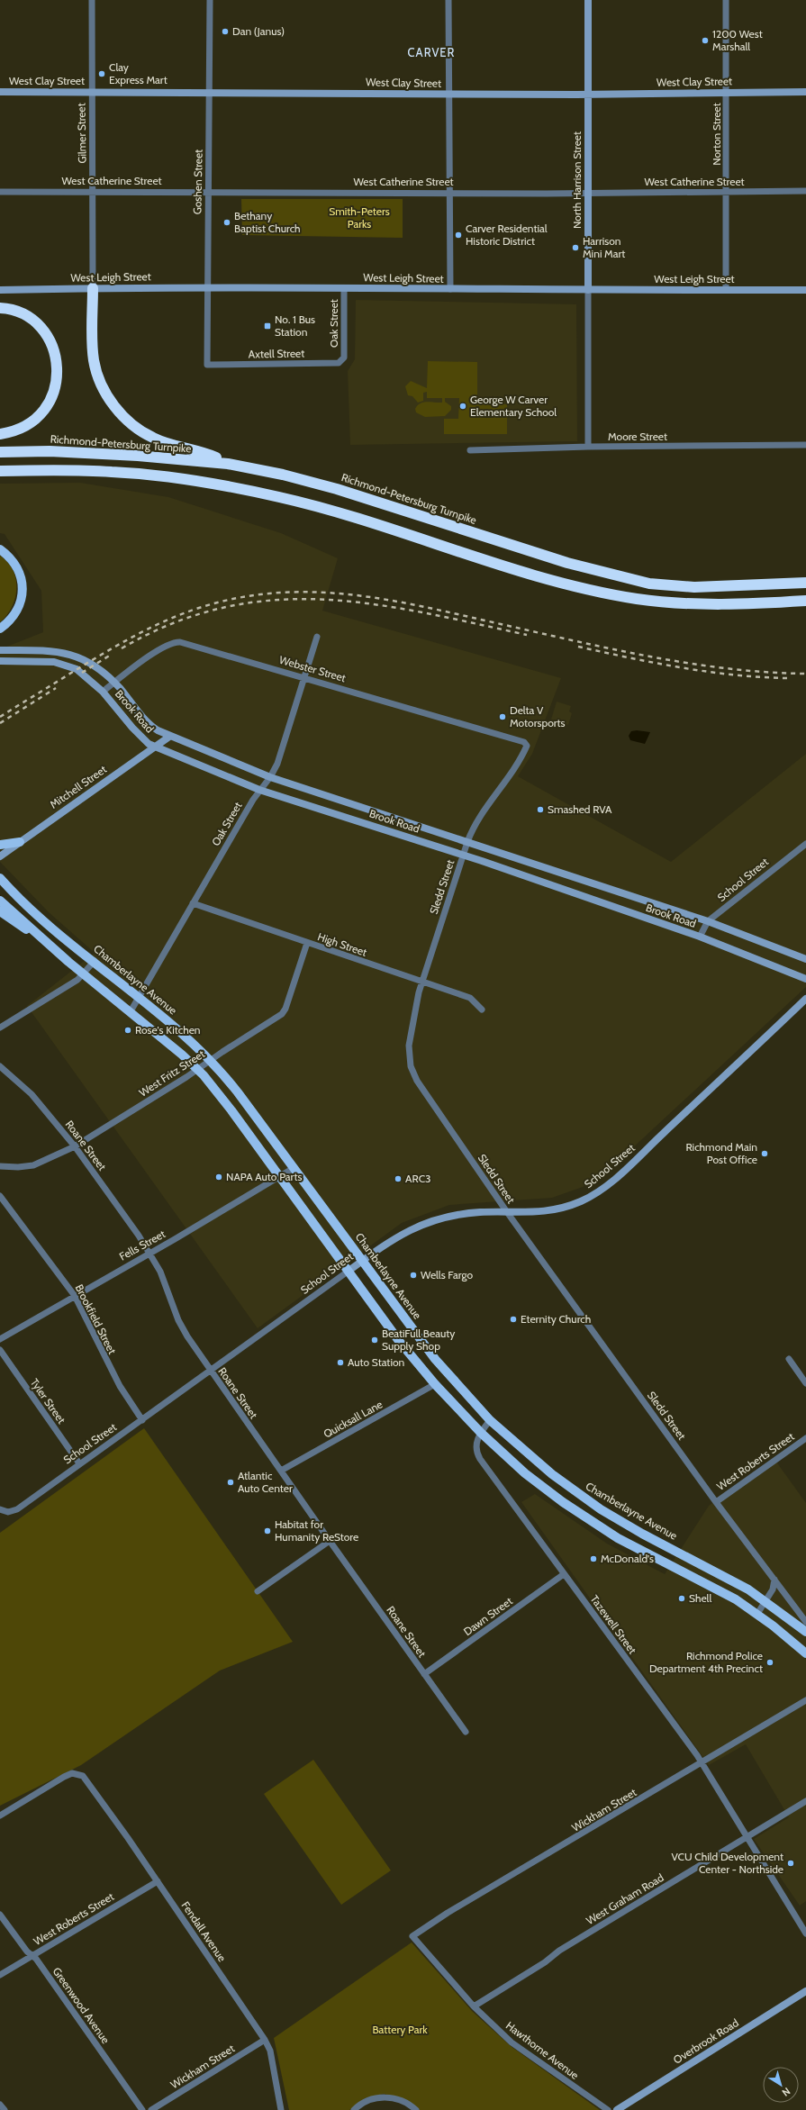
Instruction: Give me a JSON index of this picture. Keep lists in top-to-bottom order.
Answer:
{
  "streets": {
    "highway": ["Richmond-Petersburg Turnpike"],
    "main road": [
      "West Clay Street",
      "North Harrison Street",
      "West Leigh Street",
      "Brook Road",
      "Mitchell Street",
      "School Street",
      "Chamberlayne Avenue",
      "Overbrook Road"
    ],
    "street": [
      "Gilmer Street",
      "Norton Street",
      "West Catherine Street",
      "Goshen Street",
      "Oak Street",
      "Axtell Street",
      "Moore Street",
      "Webster Street",
      "Sledd Street",
      "High Street",
      "West Fritz Street",
      "Roane Street",
      "Fells Street",
      "Brookfield Street",
      "Tyler Street",
      "Quicksall Lane",
      "West Roberts Street",
      "Dawn Street",
      "Tazewell Street",
      "Wickham Street",
      "West Graham Road",
      "Fendall Avenue",
      "Greenwood Avenue",
      "Hawthorne Avenue"
    ]
  },
  "crossings": [
    ["West Clay Street", "Gilmer Street"],
    ["West Clay Street", "Norton Street"],
    ["West Clay Street", "North Harrison Street"],
    ["West Clay Street", "Goshen Street"],
    ["Gilmer Street", "West Catherine Street"],
    ["Gilmer Street", "West Leigh Street"],
    ["Norton Street", "West Catherine Street"],
    ["Norton Street", "West Leigh Street"],
    ["North Harrison Street", "West Catherine Street"],
    ["North Harrison Street", "West Leigh Street"],
    ["North Harrison Street", "Moore Street"],
    ["West Catherine Street", "Goshen Street"],
    ["Goshen Street", "West Leigh Street"],
    ["Goshen Street", "Axtell Street"],
    ["West Leigh Street", "Oak Street"],
    ["Oak Street", "Axtell Street"],
    ["Oak Street", "Webster Street"],
    ["Oak Street", "Brook Road"],
    ["Oak Street", "High Street"],
    ["Oak Street", "Chamberlayne Avenue"],
    ["Webster Street", "Brook Road"],
    ["Webster Street", "Sledd Street"],
    ["Brook Road", "Mitchell Street"],
    ["Brook Road", "School Street"],
    ["Brook Road", "Sledd Street"],
    ["School Street", "Sledd Street"],
    ["School Street", "Chamberlayne Avenue"],
    ["School Street", "Roane Street"],
    ["School Street", "Brookfield Street"],
    ["School Street", "Tyler Street"],
    ["Sledd Street", "High Street"],
    ["Sledd Street", "West Roberts Street"],
    ["High Street", "West Fritz Street"],
    ["Chamberlayne Avenue", "West Fritz Street"],
    ["Chamberlayne Avenue", "Fells Street"],
    ["Chamberlayne Avenue", "Tazewell Street"],
    ["West Fritz Street", "Roane Street"],
    ["Roane Street", "Fells Street"],
    ["Roane Street", "Quicksall Lane"],
    ["Roane Street", "Dawn Street"],
    ["Fells Street", "Brookfield Street"],
    ["West Roberts Street", "Fendall Avenue"],
    ["West Roberts Street", "Greenwood Avenue"],
    ["Dawn Street", "Tazewell Street"],
    ["Tazewell Street", "Wickham Street"],
    ["Tazewell Street", "West Graham Road"],
    ["Wickham Street", "Fendall Avenue"],
    ["Wickham Street", "Hawthorne Avenue"],
    ["West Graham Road", "Hawthorne Avenue"]
  ],
  "districts": ["CARVER"],
  "parks": ["Smith-Peters Parks", "Battery Park"],
  "places": {
    "other": [
      "Dan (Janus)",
      "1200 West Marshall",
      "Clay Express Mart",
      "Bethany Baptist Church",
      "Carver Residential Historic District",
      "Harrison Mini Mart",
      "George W Carver Elementary School",
      "Delta V Motorsports",
      "Smashed RVA",
      "Rose's Kitchen",
      "Richmond Main Post Office",
      "NAPA Auto Parts",
      "ARC3",
      "Wells Fargo",
      "Eternity Church",
      "BeatiFull Beauty Supply Shop",
      "Auto Station",
      "Atlantic Auto Center",
      "Habitat for Humanity ReStore",
      "McDonald's",
      "Shell",
      "Richmond Police Department 4th Precinct",
      "VCU Child Development Center - Northside"
    ],
    "transit": ["No. 1 Bus Station"]
  },
  "north": "bottom right"
}
